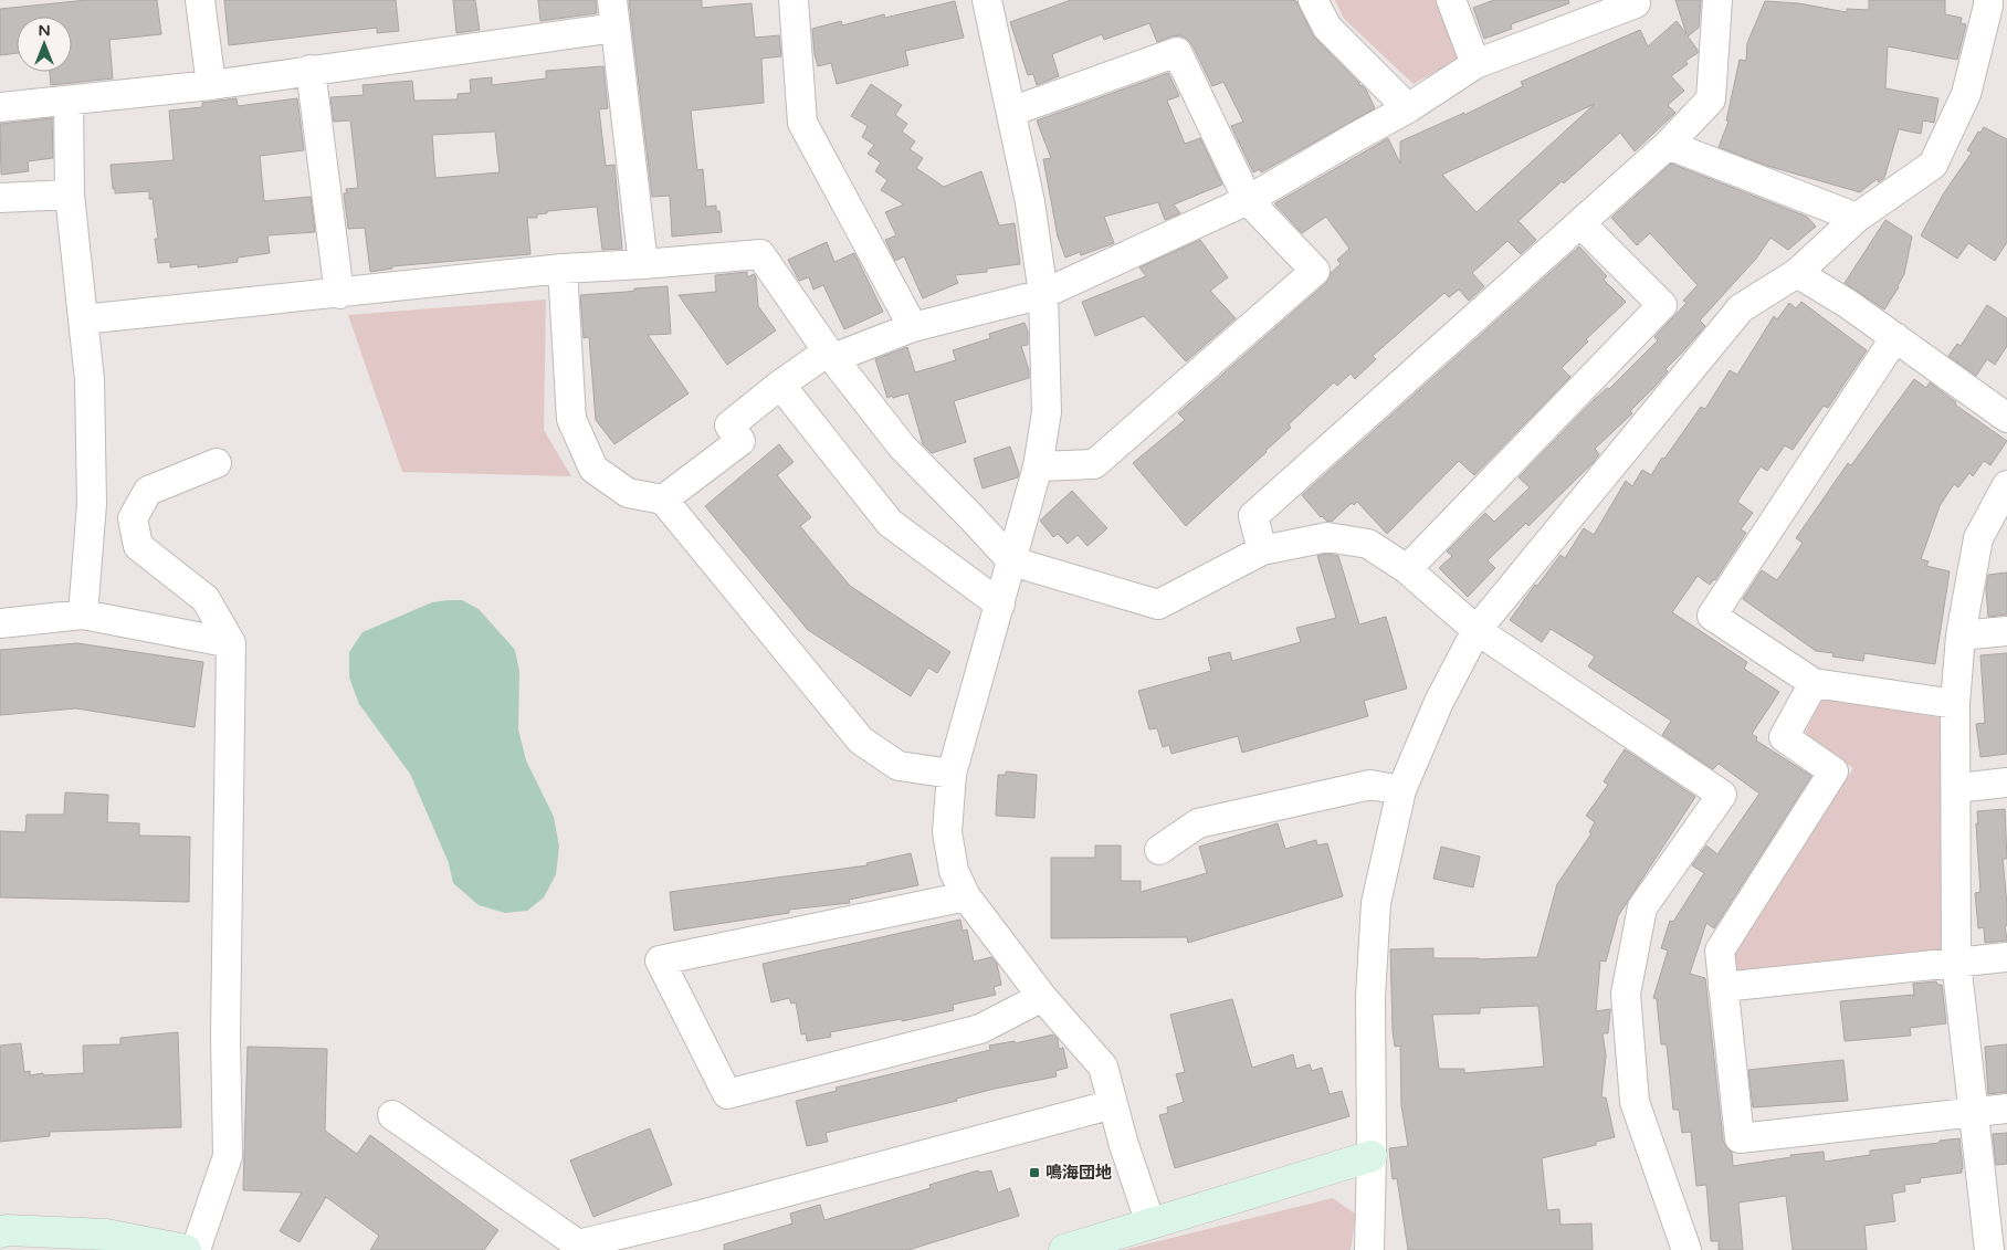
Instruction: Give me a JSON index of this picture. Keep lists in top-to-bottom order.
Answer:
{
  "places": {
    "transit": ["鳴海団地"]
  },
  "north": "top"
}
